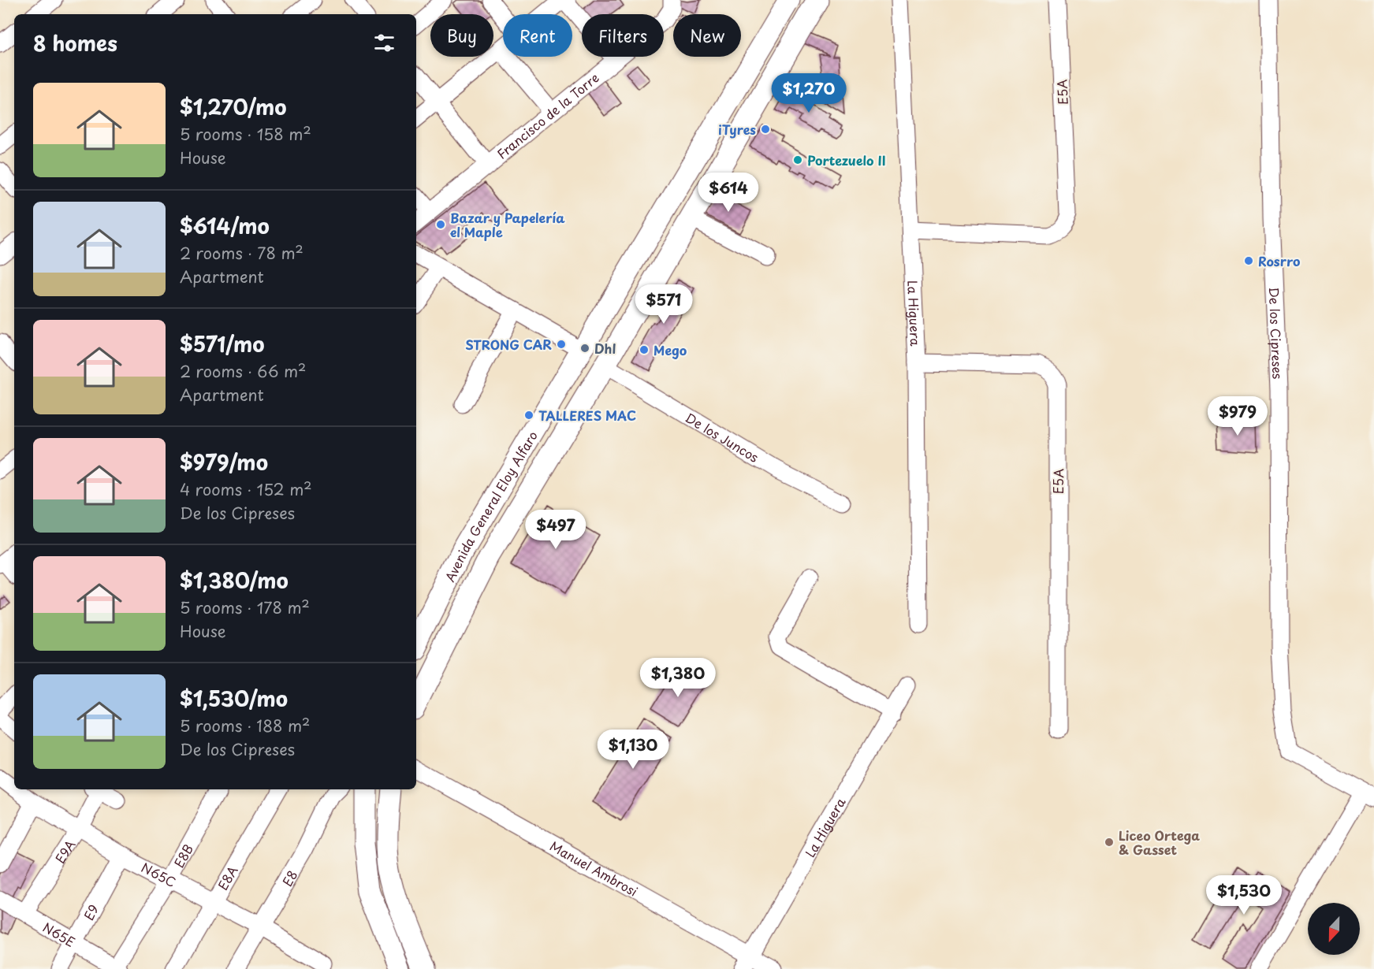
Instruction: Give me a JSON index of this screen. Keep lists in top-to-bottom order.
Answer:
{
  "streets": {
    "main road": ["Avenida General Eloy Alfaro"],
    "street": [
      "E5A",
      "Francisco de la Torre",
      "La Higuera",
      "De los Cipreses",
      "De los Juncos",
      "E9A",
      "E8B",
      "Manuel Ambrosi",
      "N65C",
      "E8A",
      "E8",
      "E9",
      "N65E"
    ]
  },
  "crossings": [
    ["E5A", "La Higuera"],
    ["La Higuera", "Manuel Ambrosi"],
    ["De los Juncos", "Avenida General Eloy Alfaro"],
    ["E9A", "N65C"],
    ["E9A", "N65E"],
    ["E8B", "N65C"],
    ["E8B", "N65E"],
    ["N65C", "E8A"],
    ["N65C", "E8"],
    ["N65C", "E9"],
    ["E9", "N65E"]
  ],
  "places": [
    "iTyres",
    "Portezuelo II",
    "Bazar y Papelería el Maple",
    "Rosrro",
    "STRONG CAR",
    "Dhl",
    "Mego",
    "TALLERES MAC",
    "Liceo Ortega & Gasset"
  ],
  "north": "bottom",
  "page": {
    "chip": [
      "Buy",
      "Rent",
      "Filters",
      "New"
    ],
    "heading": "8 homes",
    "list": [
      {
        "name": "$1,270/mo",
        "note": "5 rooms · 158 m² · House"
      },
      {
        "name": "$614/mo",
        "note": "2 rooms · 78 m² · Apartment"
      },
      {
        "name": "$571/mo",
        "note": "2 rooms · 66 m² · Apartment"
      },
      {
        "name": "$979/mo",
        "note": "4 rooms · 152 m² · De los Cipreses"
      },
      {
        "name": "$1,380/mo",
        "note": "5 rooms · 178 m² · House"
      },
      {
        "name": "$1,530/mo",
        "note": "5 rooms · 188 m² · De los Cipreses"
      }
    ],
    "price": [
      "$1,270",
      "$614",
      "$571",
      "$979",
      "$497",
      "$1,380",
      "$1,130",
      "$1,530"
    ]
  }
}
